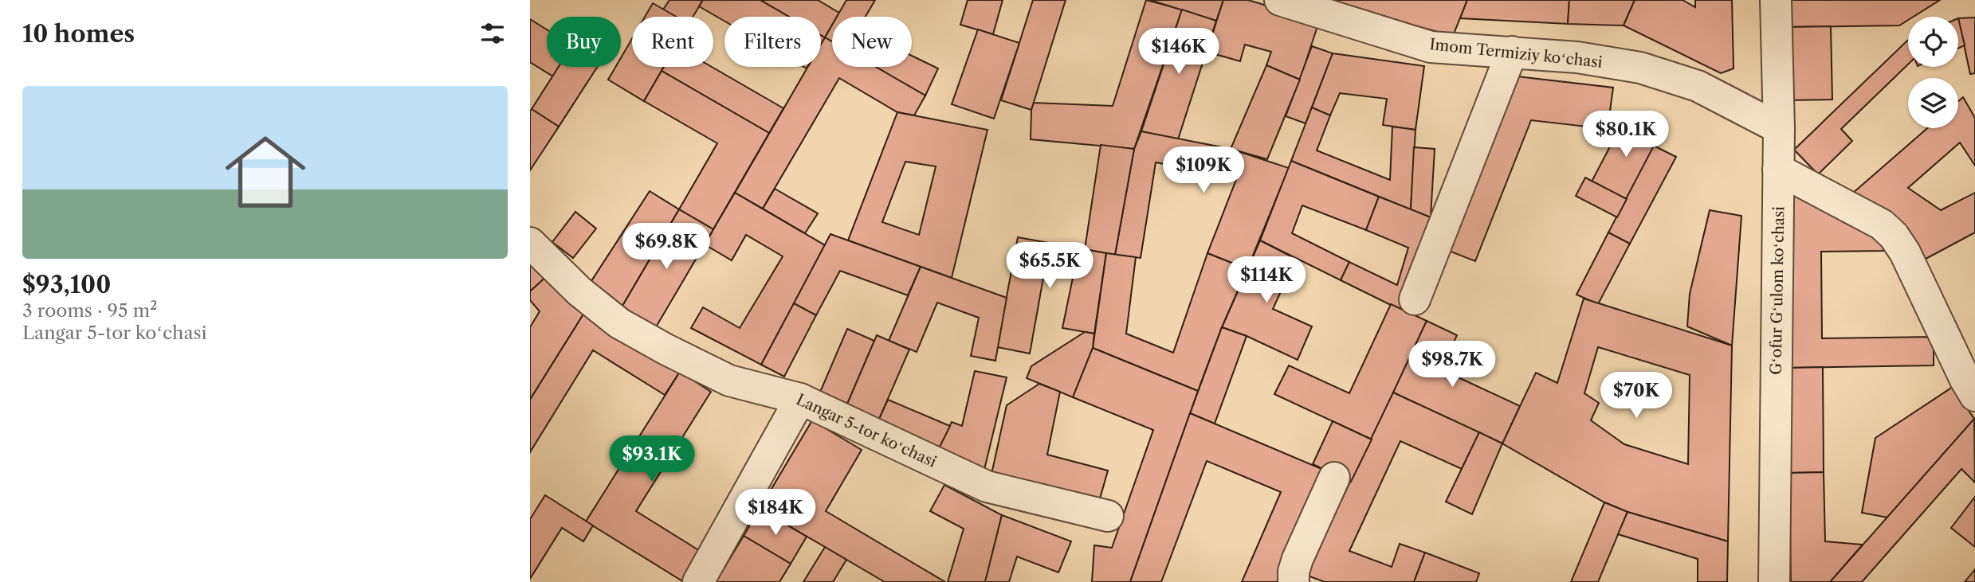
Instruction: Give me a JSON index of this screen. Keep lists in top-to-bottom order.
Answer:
{
  "streets": {
    "street": ["Imom Termiziy koʻchasi", "Gʻofur Gʻulom koʻchasi", "Langar 5-tor koʻchasi"]
  },
  "crossings": [
    ["Imom Termiziy koʻchasi", "Gʻofur Gʻulom koʻchasi"]
  ],
  "page": {
    "heading": "10 homes",
    "chip": [
      "Buy",
      "Rent",
      "Filters",
      "New"
    ],
    "price": [
      "$146K",
      "$80.1K",
      "$109K",
      "$69.8K",
      "$65.5K",
      "$114K",
      "$98.7K",
      "$70K",
      "$93.1K",
      "$184K"
    ],
    "list": [
      {
        "name": "$93,100",
        "note": "3 rooms · 95 m² · Langar 5-tor koʻchasi"
      }
    ]
  }
}
